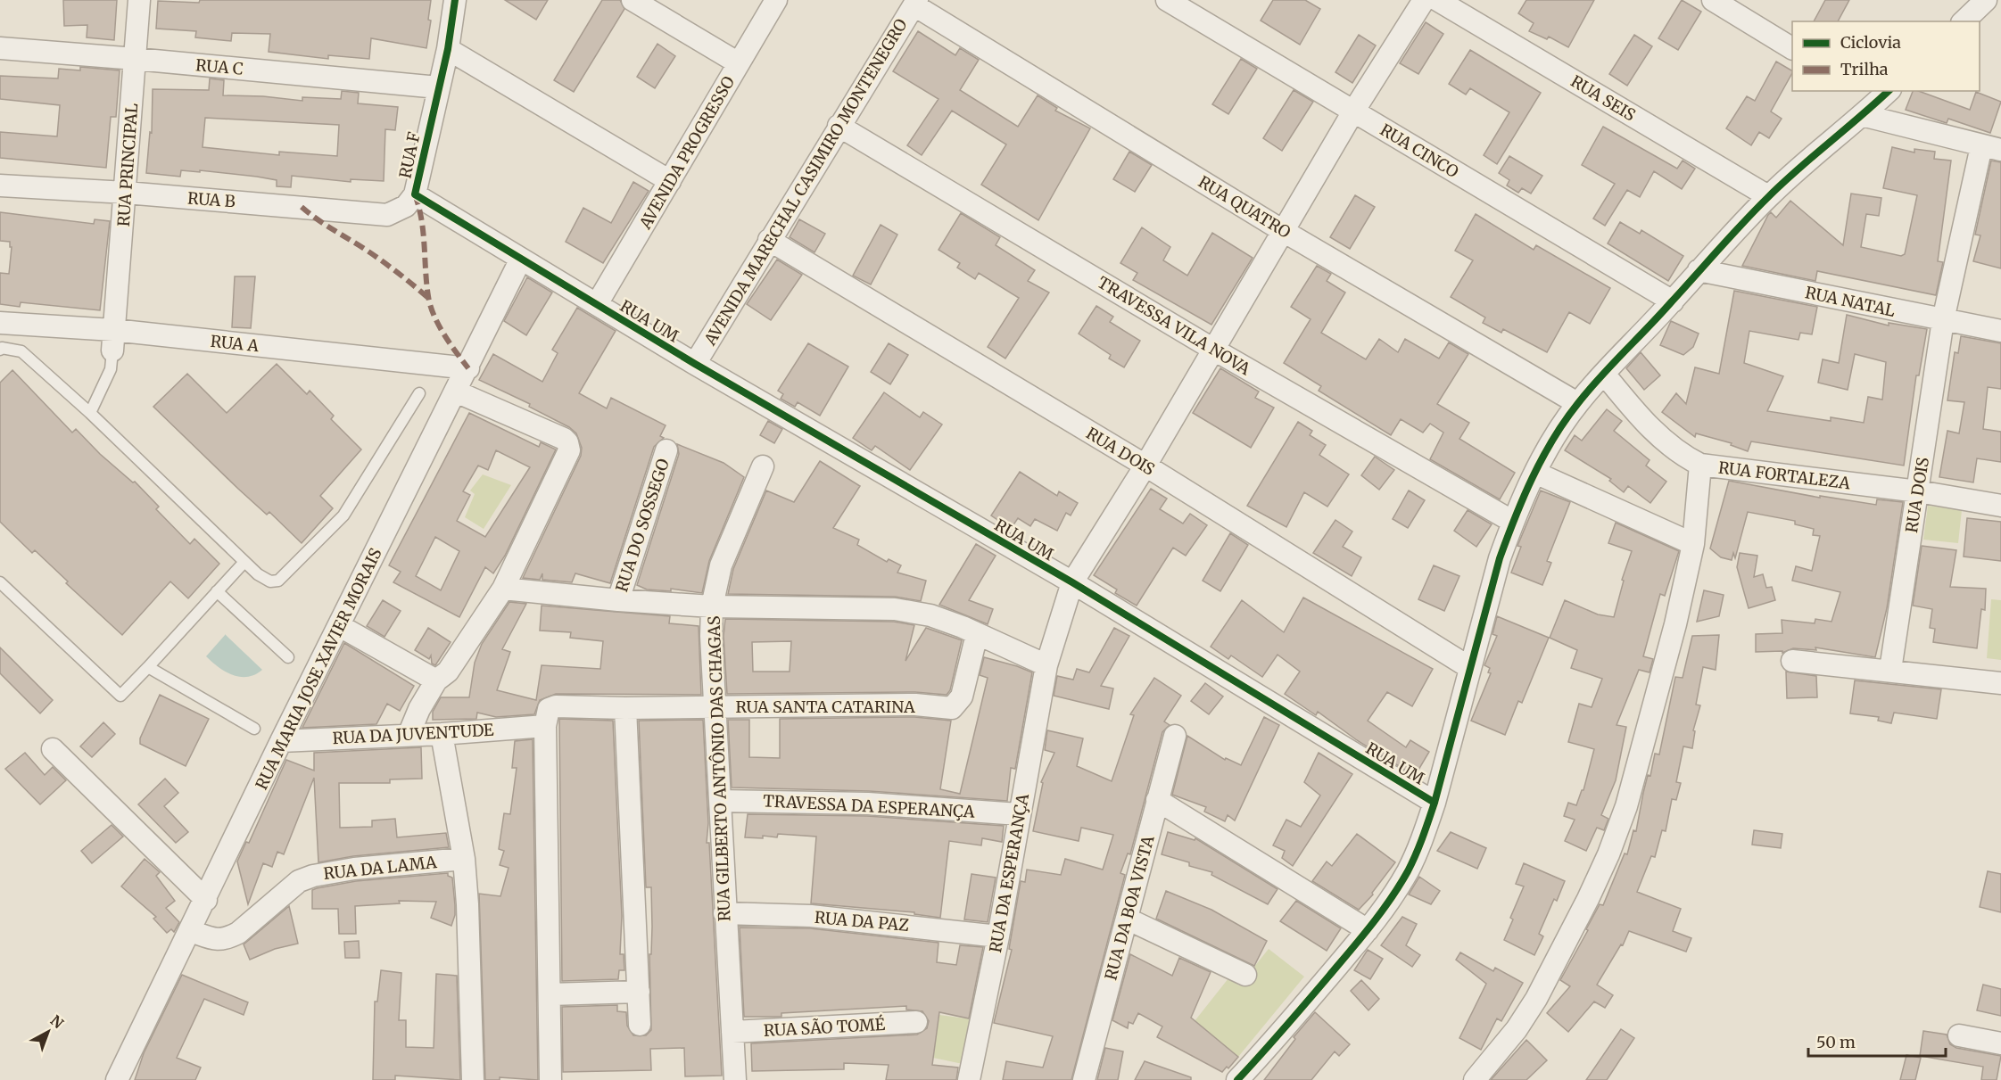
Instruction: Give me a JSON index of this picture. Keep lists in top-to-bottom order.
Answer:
{
  "streets": {
    "street": [
      "RUA C",
      "RUA SEIS",
      "RUA CINCO",
      "AVENIDA PROGRESSO",
      "RUA F",
      "RUA PRINCIPAL",
      "AVENIDA MARECHAL CASIMIRO MONTENEGRO",
      "RUA B",
      "RUA QUATRO",
      "RUA NATAL",
      "RUA UM",
      "TRAVESSA VILA NOVA",
      "RUA A",
      "RUA DOIS",
      "RUA FORTALEZA",
      "RUA DO SOSSEGO",
      "RUA MARIA JOSE XAVIER MORAIS",
      "RUA SANTA CATARINA",
      "RUA DA JUVENTUDE",
      "RUA GILBERTO ANTÔNIO DAS CHAGAS",
      "TRAVESSA DA ESPERANÇA",
      "RUA DA LAMA",
      "RUA DA ESPERANÇA",
      "RUA DA BOA VISTA",
      "RUA DA PAZ",
      "RUA SÃO TOMÉ"
    ]
  },
  "crossings": [
    ["RUA C", "RUA F"],
    ["RUA C", "RUA PRINCIPAL"],
    ["RUA CINCO", "RUA DA ESPERANÇA"],
    ["AVENIDA PROGRESSO", "RUA F"],
    ["AVENIDA PROGRESSO", "RUA UM"],
    ["RUA F", "RUA B"],
    ["RUA F", "RUA UM"],
    ["RUA F", "RUA MARIA JOSE XAVIER MORAIS"],
    ["RUA PRINCIPAL", "RUA B"],
    ["RUA PRINCIPAL", "RUA A"],
    ["AVENIDA MARECHAL CASIMIRO MONTENEGRO", "RUA QUATRO"],
    ["AVENIDA MARECHAL CASIMIRO MONTENEGRO", "RUA UM"],
    ["AVENIDA MARECHAL CASIMIRO MONTENEGRO", "TRAVESSA VILA NOVA"],
    ["AVENIDA MARECHAL CASIMIRO MONTENEGRO", "RUA DOIS"],
    ["RUA QUATRO", "RUA DA ESPERANÇA"],
    ["RUA NATAL", "RUA DOIS"],
    ["RUA UM", "RUA DA ESPERANÇA"],
    ["TRAVESSA VILA NOVA", "RUA DA ESPERANÇA"],
    ["RUA A", "RUA MARIA JOSE XAVIER MORAIS"],
    ["RUA DOIS", "RUA FORTALEZA"],
    ["RUA DOIS", "RUA DA ESPERANÇA"],
    ["RUA MARIA JOSE XAVIER MORAIS", "RUA DA JUVENTUDE"],
    ["RUA MARIA JOSE XAVIER MORAIS", "RUA DA LAMA"],
    ["RUA SANTA CATARINA", "RUA DA JUVENTUDE"],
    ["RUA SANTA CATARINA", "RUA GILBERTO ANTÔNIO DAS CHAGAS"],
    ["RUA GILBERTO ANTÔNIO DAS CHAGAS", "TRAVESSA DA ESPERANÇA"],
    ["RUA GILBERTO ANTÔNIO DAS CHAGAS", "RUA DA PAZ"],
    ["RUA GILBERTO ANTÔNIO DAS CHAGAS", "RUA SÃO TOMÉ"],
    ["TRAVESSA DA ESPERANÇA", "RUA DA ESPERANÇA"],
    ["RUA DA ESPERANÇA", "RUA DA PAZ"]
  ],
  "legend": ["Ciclovia", "Trilha"],
  "scale_bar": "50 m",
  "north": "top right"
}
